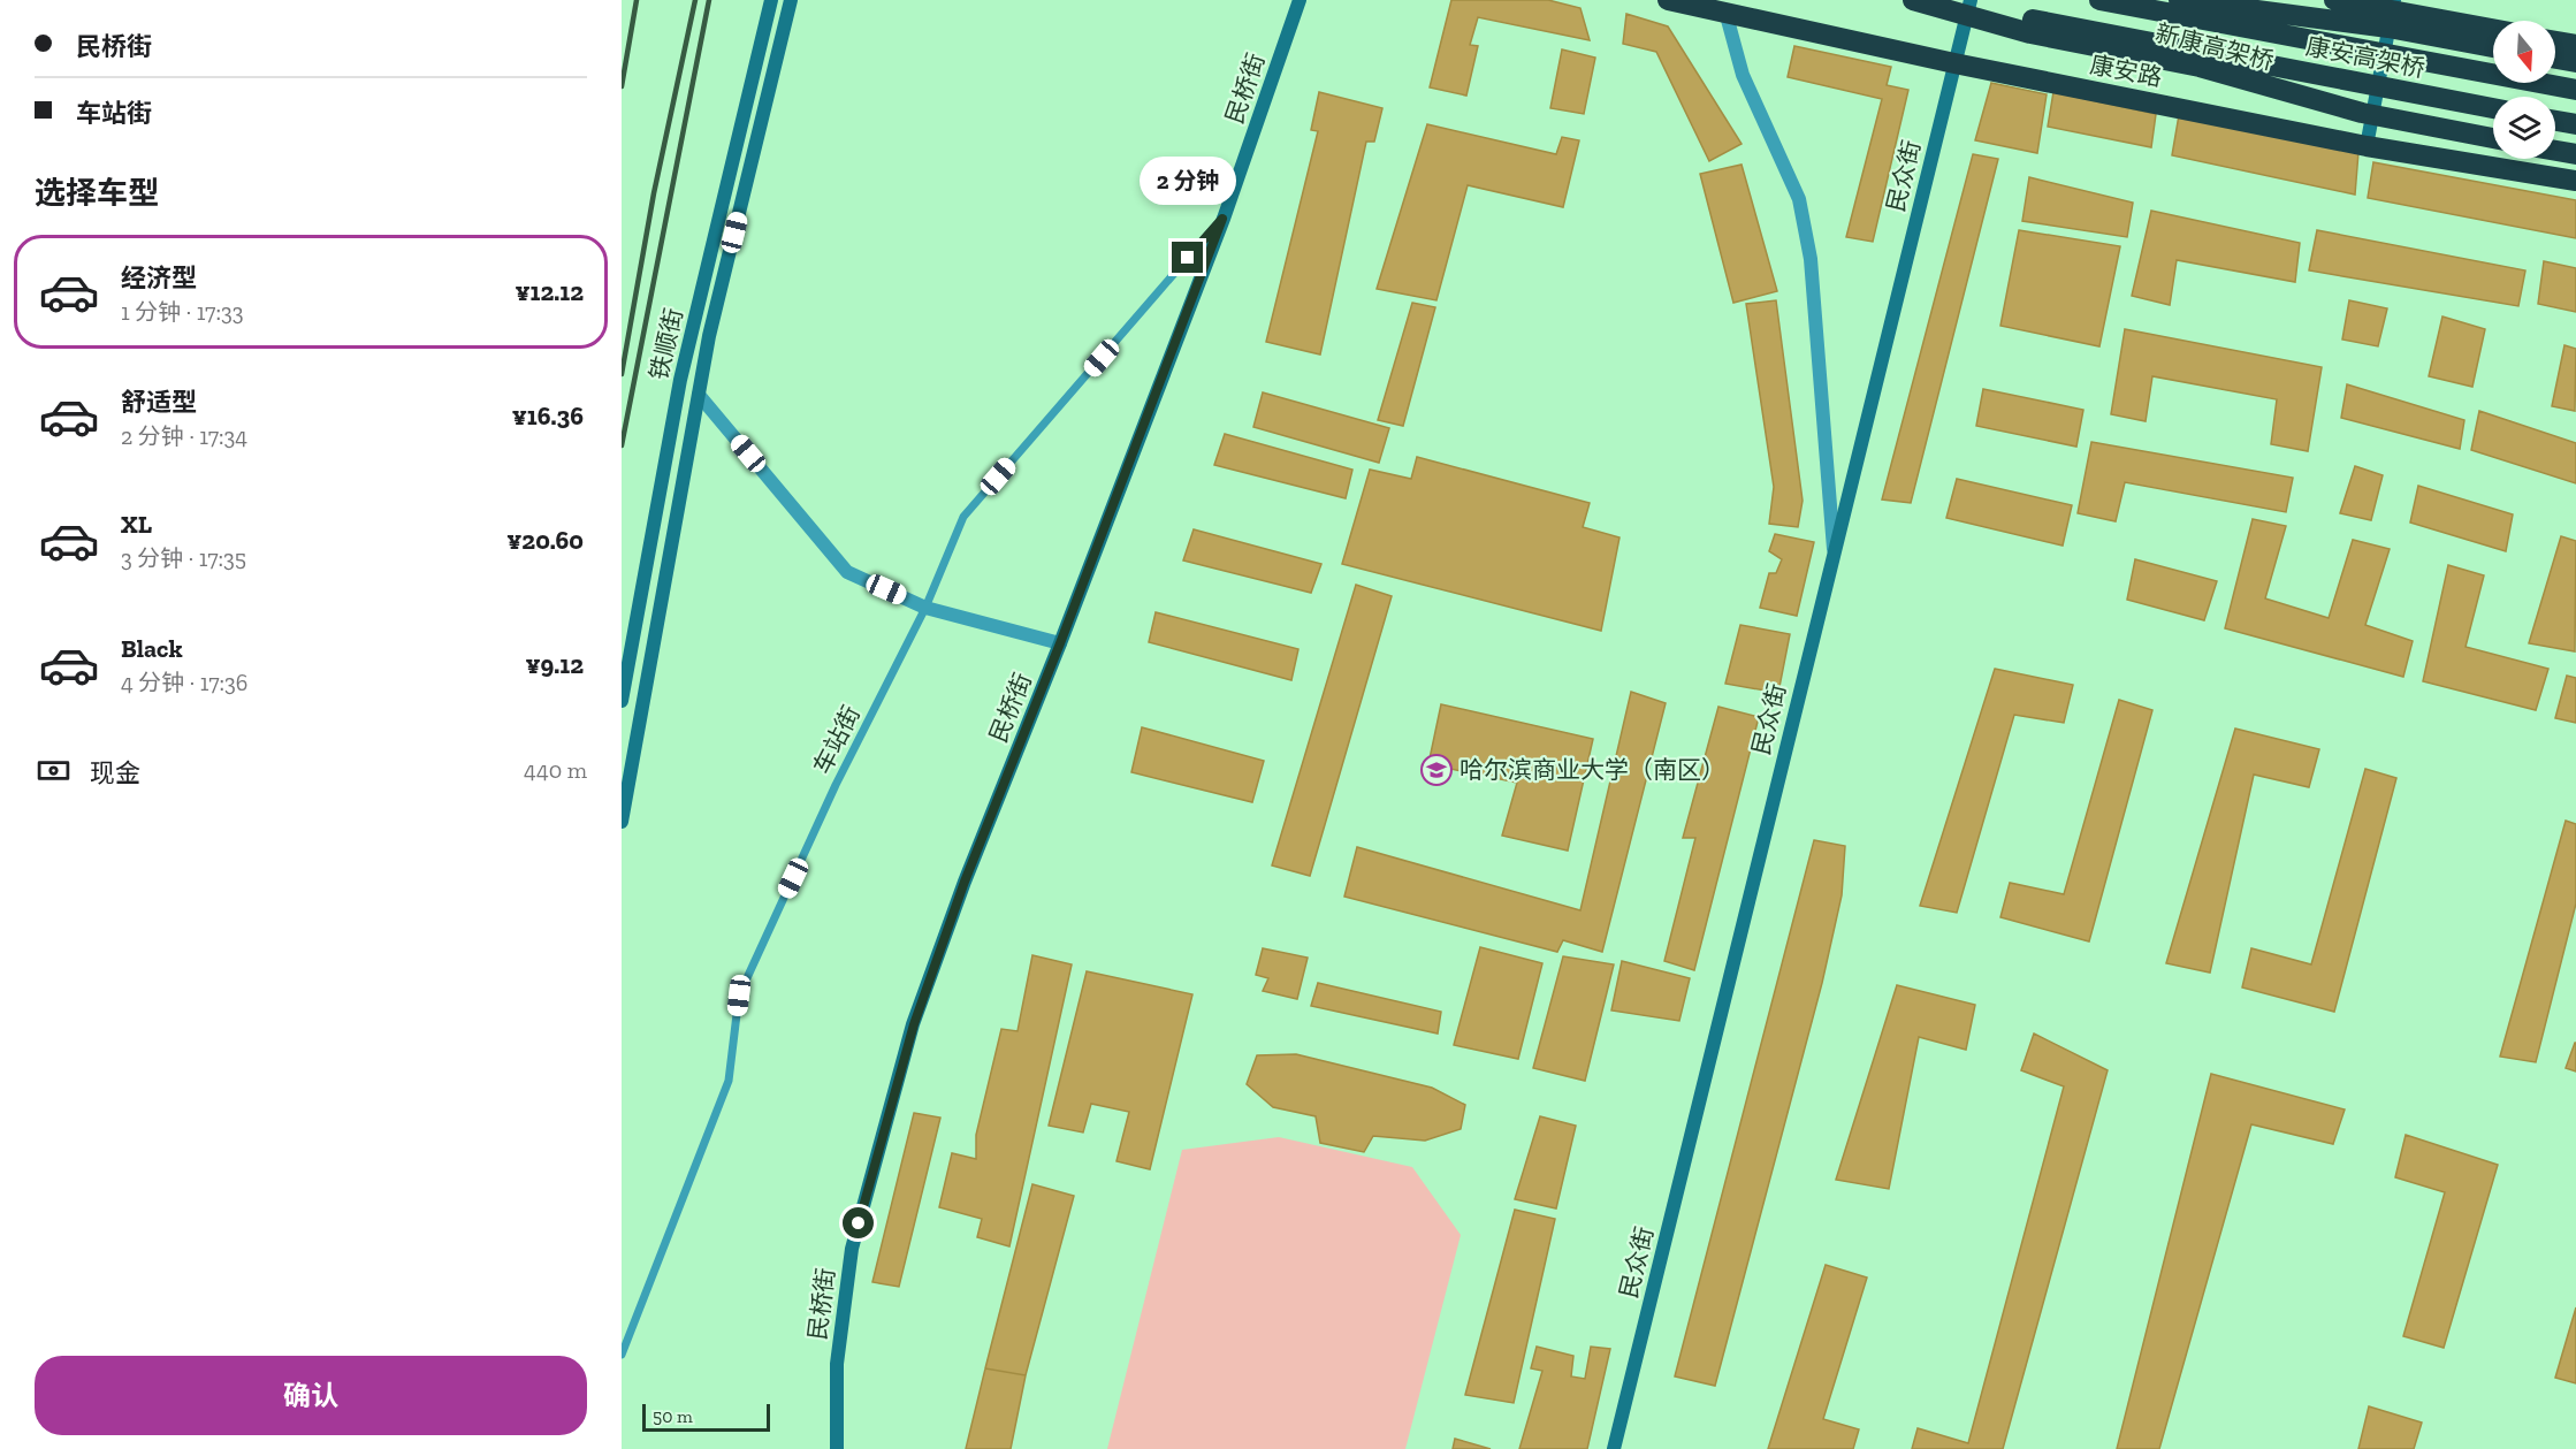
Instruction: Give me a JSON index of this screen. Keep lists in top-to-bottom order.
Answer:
{
  "streets": {
    "highway": ["新康高架桥", "康安高架桥", "康安路"],
    "main road": ["民桥街", "民众街", "铁顺街"],
    "lane": ["车站街"]
  },
  "crossings": [
    ["康安路", "民众街"],
    ["民桥街", "车站街"]
  ],
  "places": {
    "school or university": ["哈尔滨商业大学（南区）"]
  },
  "scale_bar": "50 m",
  "north": "bottom",
  "page": {
    "banner": ["民桥街", "车站街"],
    "heading": "选择车型",
    "bubble": "2 分钟",
    "list": [
      {
        "name": "经济型",
        "note": "1 分钟 · 17:33",
        "value": "¥12.12"
      },
      {
        "name": "舒适型",
        "note": "2 分钟 · 17:34",
        "value": "¥16.36"
      },
      {
        "name": "XL",
        "note": "3 分钟 · 17:35",
        "value": "¥20.60"
      },
      {
        "name": "Black",
        "note": "4 分钟 · 17:36",
        "value": "¥9.12"
      }
    ],
    "pay": ["现金", "440 m"],
    "buttons": "确认",
    "scale": "50 m"
  }
}
